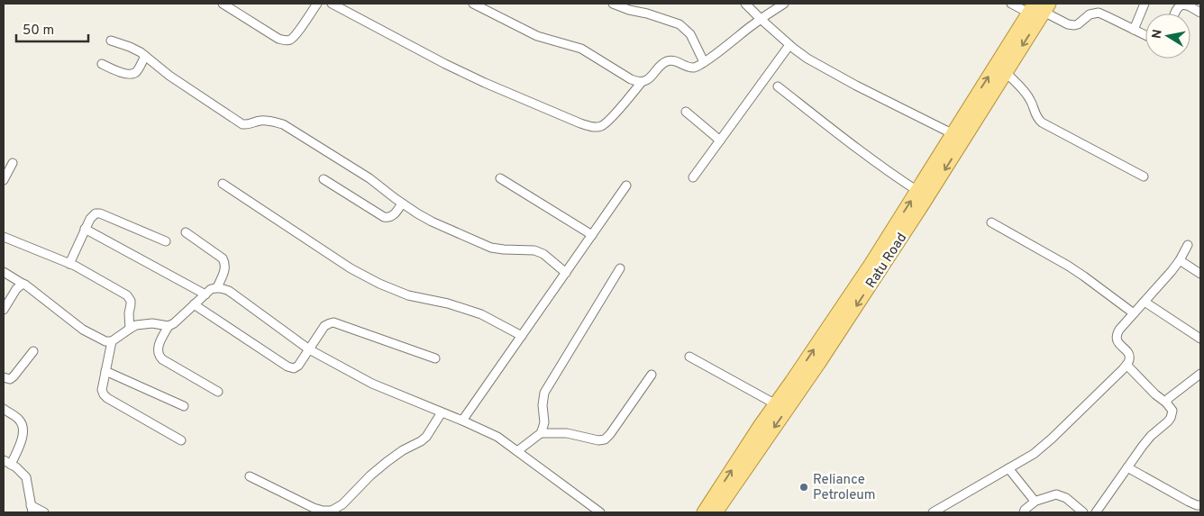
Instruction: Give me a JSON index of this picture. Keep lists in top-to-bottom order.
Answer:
{
  "streets": {
    "main road": ["Ratu Road"]
  },
  "places": ["Reliance Petroleum"],
  "scale_bar": "50 m",
  "north": "left"
}
